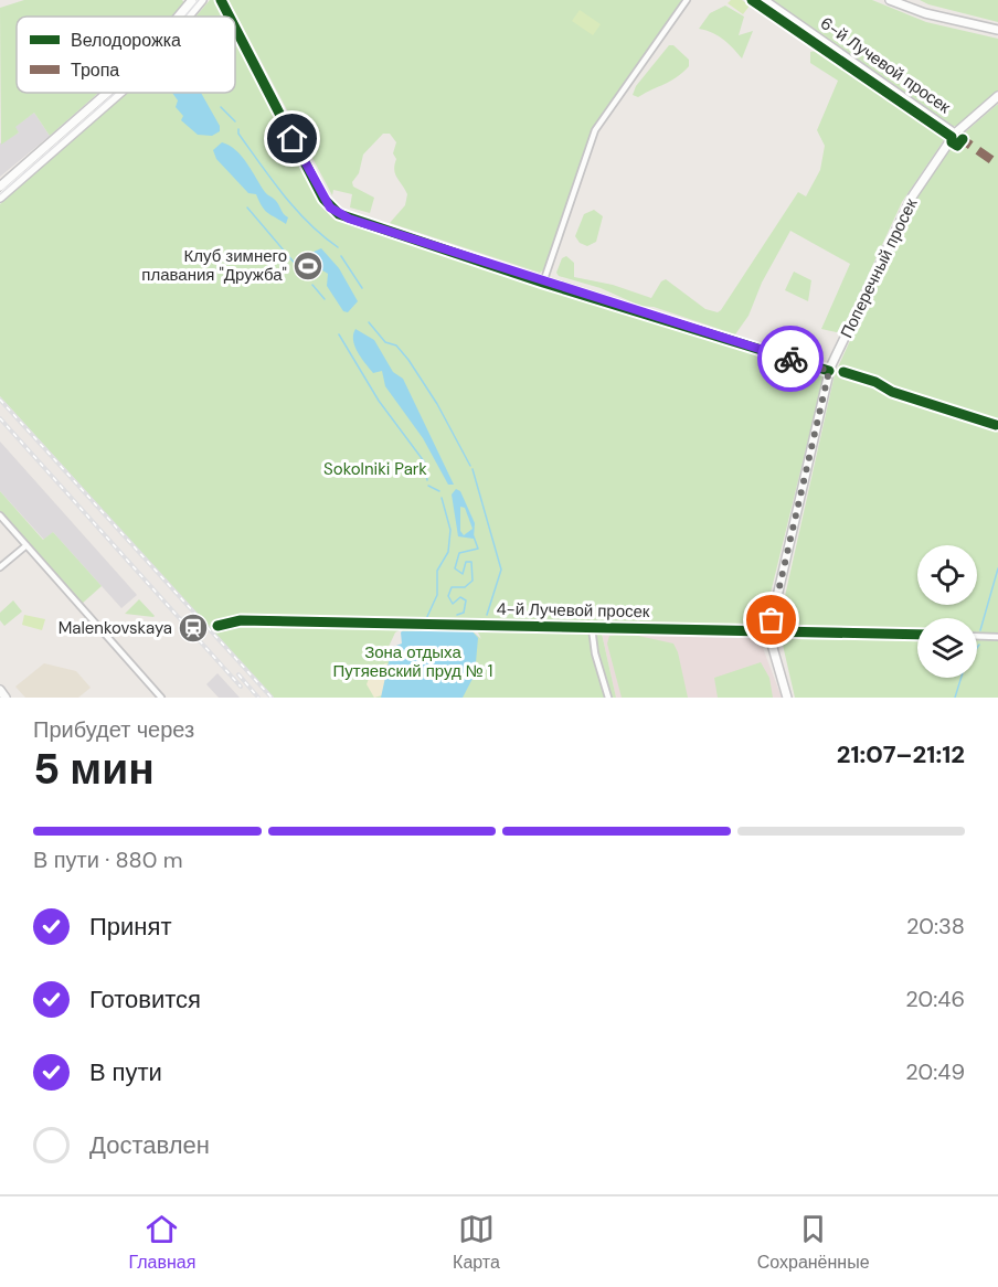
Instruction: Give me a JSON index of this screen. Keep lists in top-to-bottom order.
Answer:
{
  "streets": {
    "street": ["6-й Лучевой просек", "Поперечный просек", "4-й Лучевой просек"]
  },
  "crossings": [
    ["6-й Лучевой просек", "Поперечный просек"],
    ["Поперечный просек", "4-й Лучевой просек"]
  ],
  "parks": ["Sokolniki Park", "Зона отдыха Путяевский пруд № 1"],
  "places": {
    "sports": ["Клуб зимнего плавания \"Дружба\""],
    "station": ["Malenkovskaya"]
  },
  "legend": ["Велодорожка", "Тропа"],
  "page": {
    "heading": ["5 мин", "Прибудет через", "21:07–21:12"],
    "bar": "В пути · 880 m",
    "list": [
      ["Принят", "20:38"],
      ["Готовится", "20:46"],
      ["В пути", "20:49"],
      "Доставлен"
    ],
    "tabs": ["Главная", "Карта", "Сохранённые"]
  }
}
